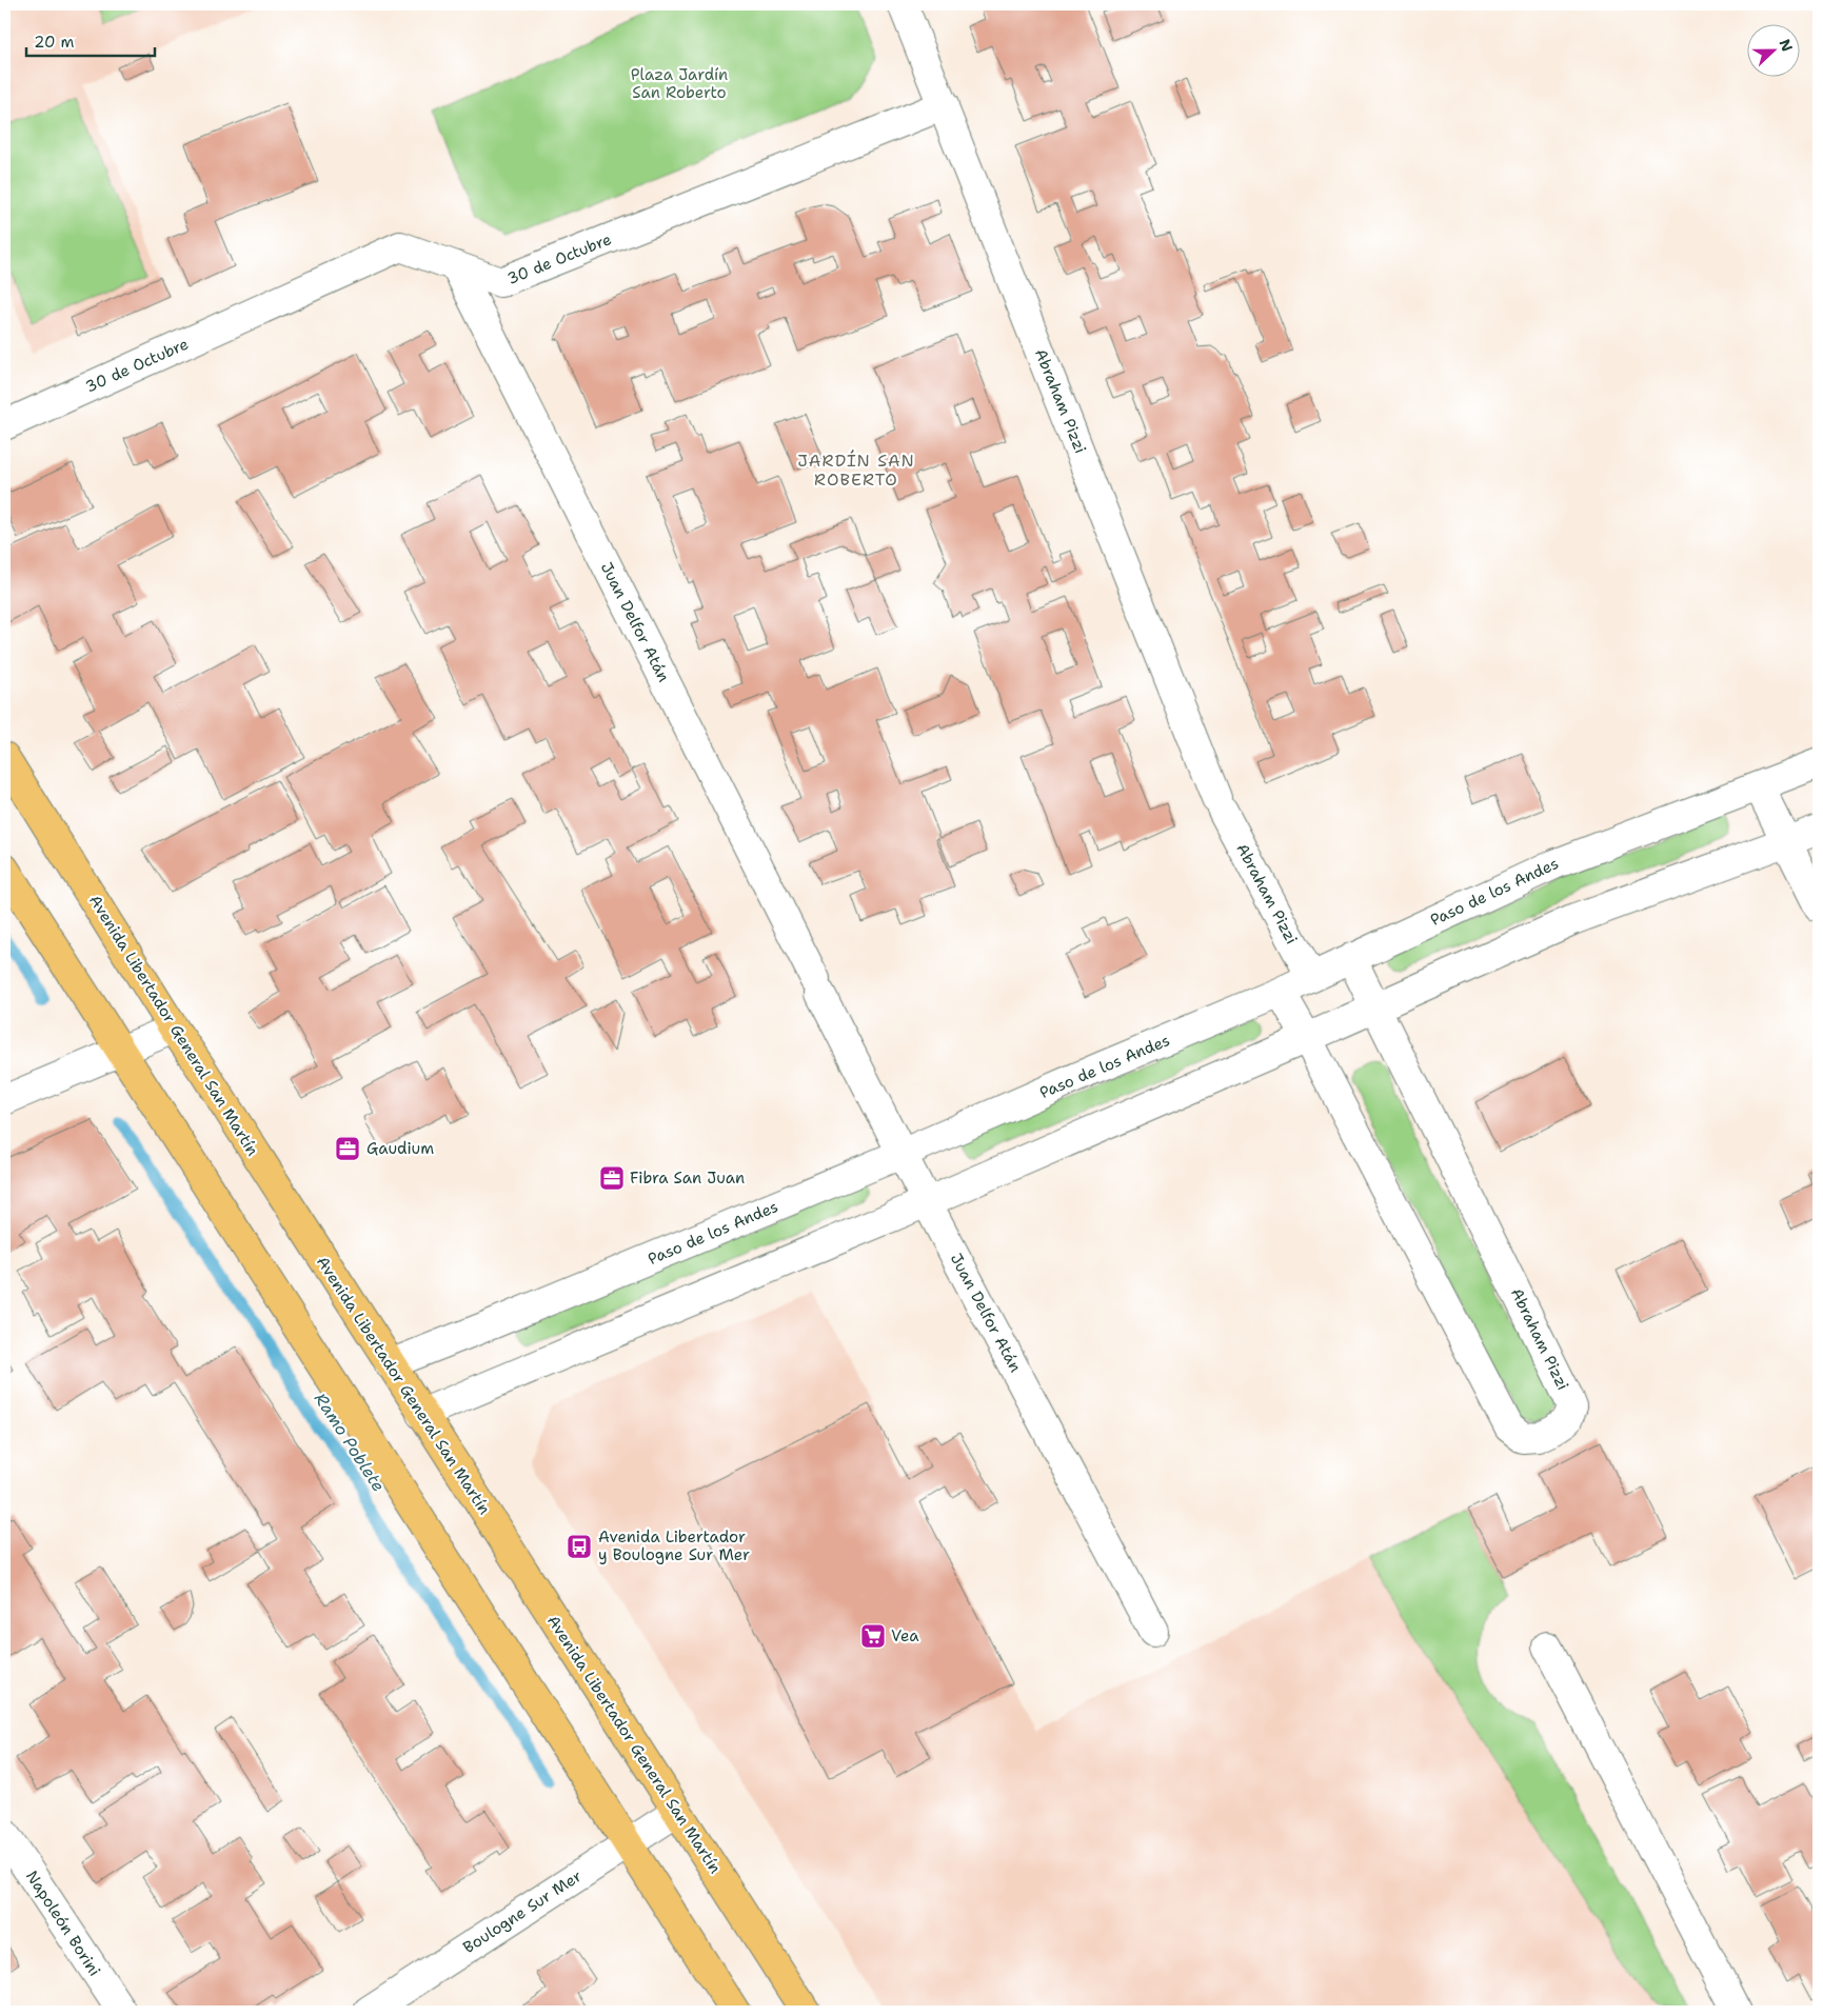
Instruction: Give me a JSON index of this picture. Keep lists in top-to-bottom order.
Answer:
{
  "streets": {
    "main road": ["Avenida Libertador General San Martín"],
    "street": [
      "30 de Octubre",
      "Abraham Pizzi",
      "Juan Delfor Atán",
      "Paso de los Andes",
      "Boulogne Sur Mer",
      "Napoleón Borini"
    ]
  },
  "crossings": [
    ["30 de Octubre", "Abraham Pizzi"],
    ["30 de Octubre", "Juan Delfor Atán"],
    ["Abraham Pizzi", "Paso de los Andes"],
    ["Juan Delfor Atán", "Paso de los Andes"],
    ["Paso de los Andes", "Avenida Libertador General San Martín"],
    ["Avenida Libertador General San Martín", "Boulogne Sur Mer"]
  ],
  "districts": ["JARDÍN SAN ROBERTO"],
  "water": ["Ramo Poblete"],
  "parks": ["Plaza Jardín San Roberto"],
  "places": {
    "office": ["Gaudium", "Fibra San Juan"],
    "bus stop": ["Avenida Libertador y Boulogne Sur Mer"],
    "supermarket": ["Vea"]
  },
  "scale_bar": "20 m",
  "north": "right"
}
